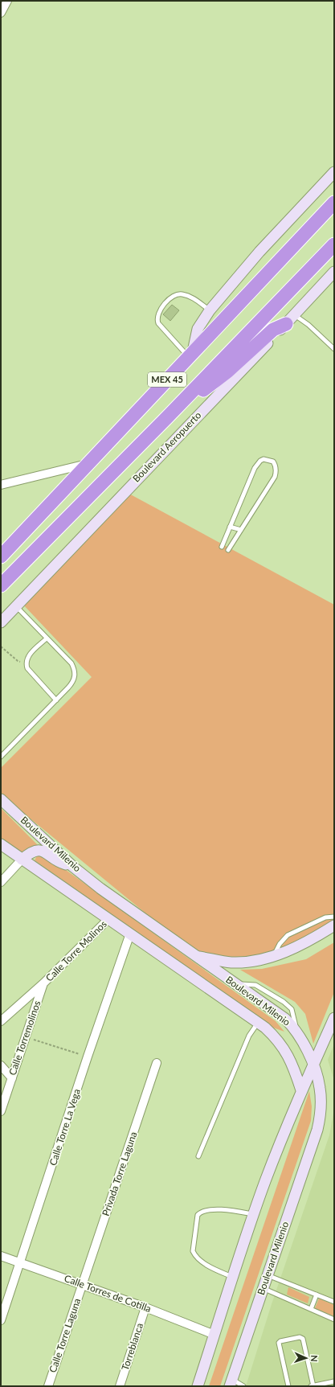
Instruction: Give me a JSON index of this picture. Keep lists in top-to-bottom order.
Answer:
{
  "streets": {
    "highway": ["MEX 45"],
    "street": [
      "Boulevard Aeropuerto",
      "Boulevard Milenio",
      "Calle Torre Molinos",
      "Calle Torremolinos",
      "Calle Torre La Vega",
      "Privada Torre Laguna",
      "Calle Torres de Cotilla",
      "Calle Torre Laguna",
      "Torreblanca"
    ]
  },
  "crossings": [
    ["Boulevard Milenio", "Calle Torre Molinos"],
    ["Boulevard Milenio", "Calle Torre La Vega"],
    ["Calle Torre Molinos", "Calle Torremolinos"],
    ["Calle Torre La Vega", "Calle Torres de Cotilla"],
    ["Privada Torre Laguna", "Calle Torres de Cotilla"],
    ["Privada Torre Laguna", "Calle Torre Laguna"],
    ["Calle Torres de Cotilla", "Calle Torre Laguna"],
    ["Calle Torres de Cotilla", "Torreblanca"]
  ],
  "north": "right"
}
